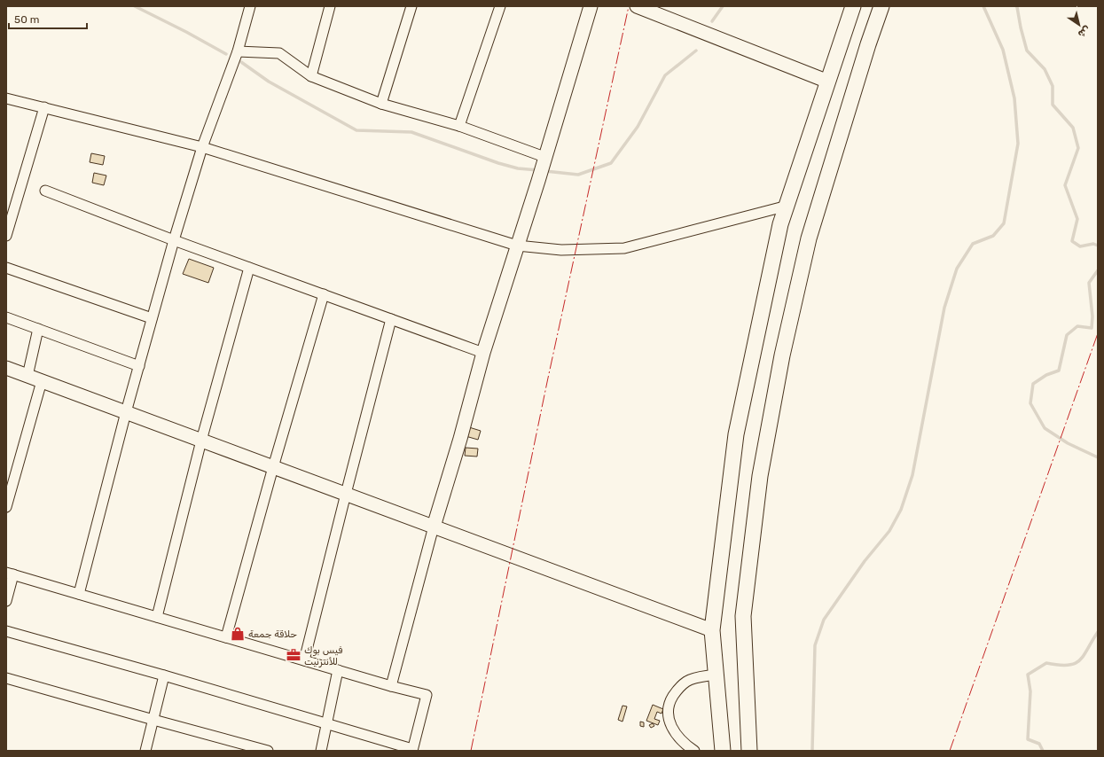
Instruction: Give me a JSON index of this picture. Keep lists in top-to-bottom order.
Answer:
{
  "places": {
    "shop": ["حلاقة جمعة"],
    "office": ["فيس بوك للأنترنيت"]
  },
  "scale_bar": "50 m",
  "north": "bottom right"
}
